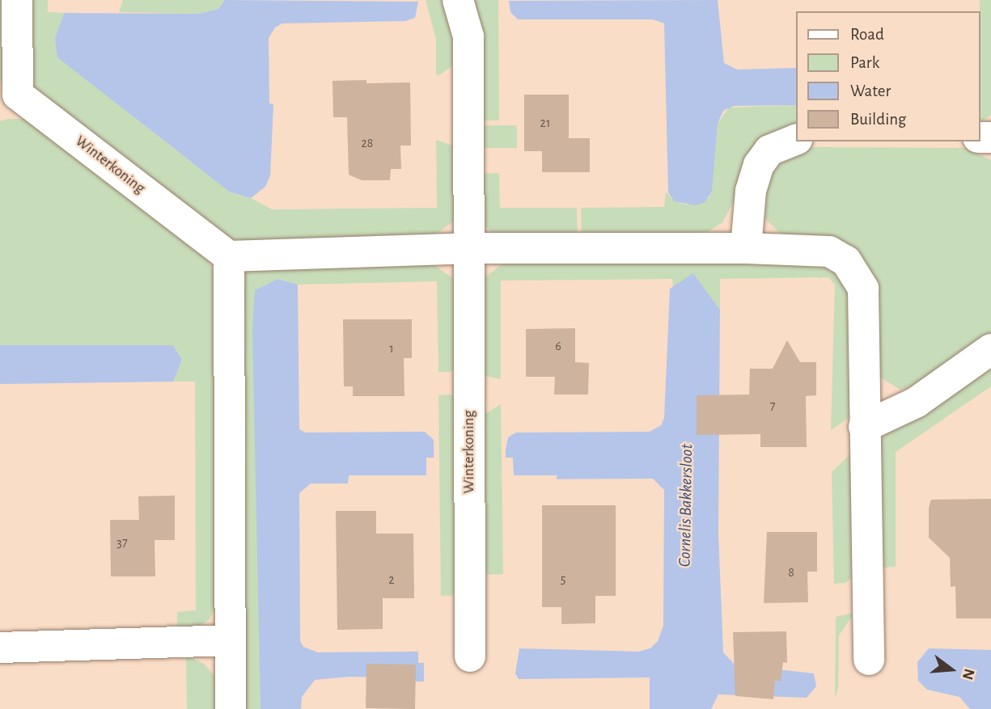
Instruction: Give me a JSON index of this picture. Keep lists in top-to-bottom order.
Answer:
{
  "streets": {
    "street": ["Winterkoning"]
  },
  "water": ["Cornelis Bakkersloot"],
  "house_numbers": [
    "21",
    "28",
    "6",
    "1",
    "7",
    "37",
    "8",
    "5",
    "2"
  ],
  "legend": [
    "Road",
    "Park",
    "Water",
    "Building"
  ],
  "north": "right"
}
